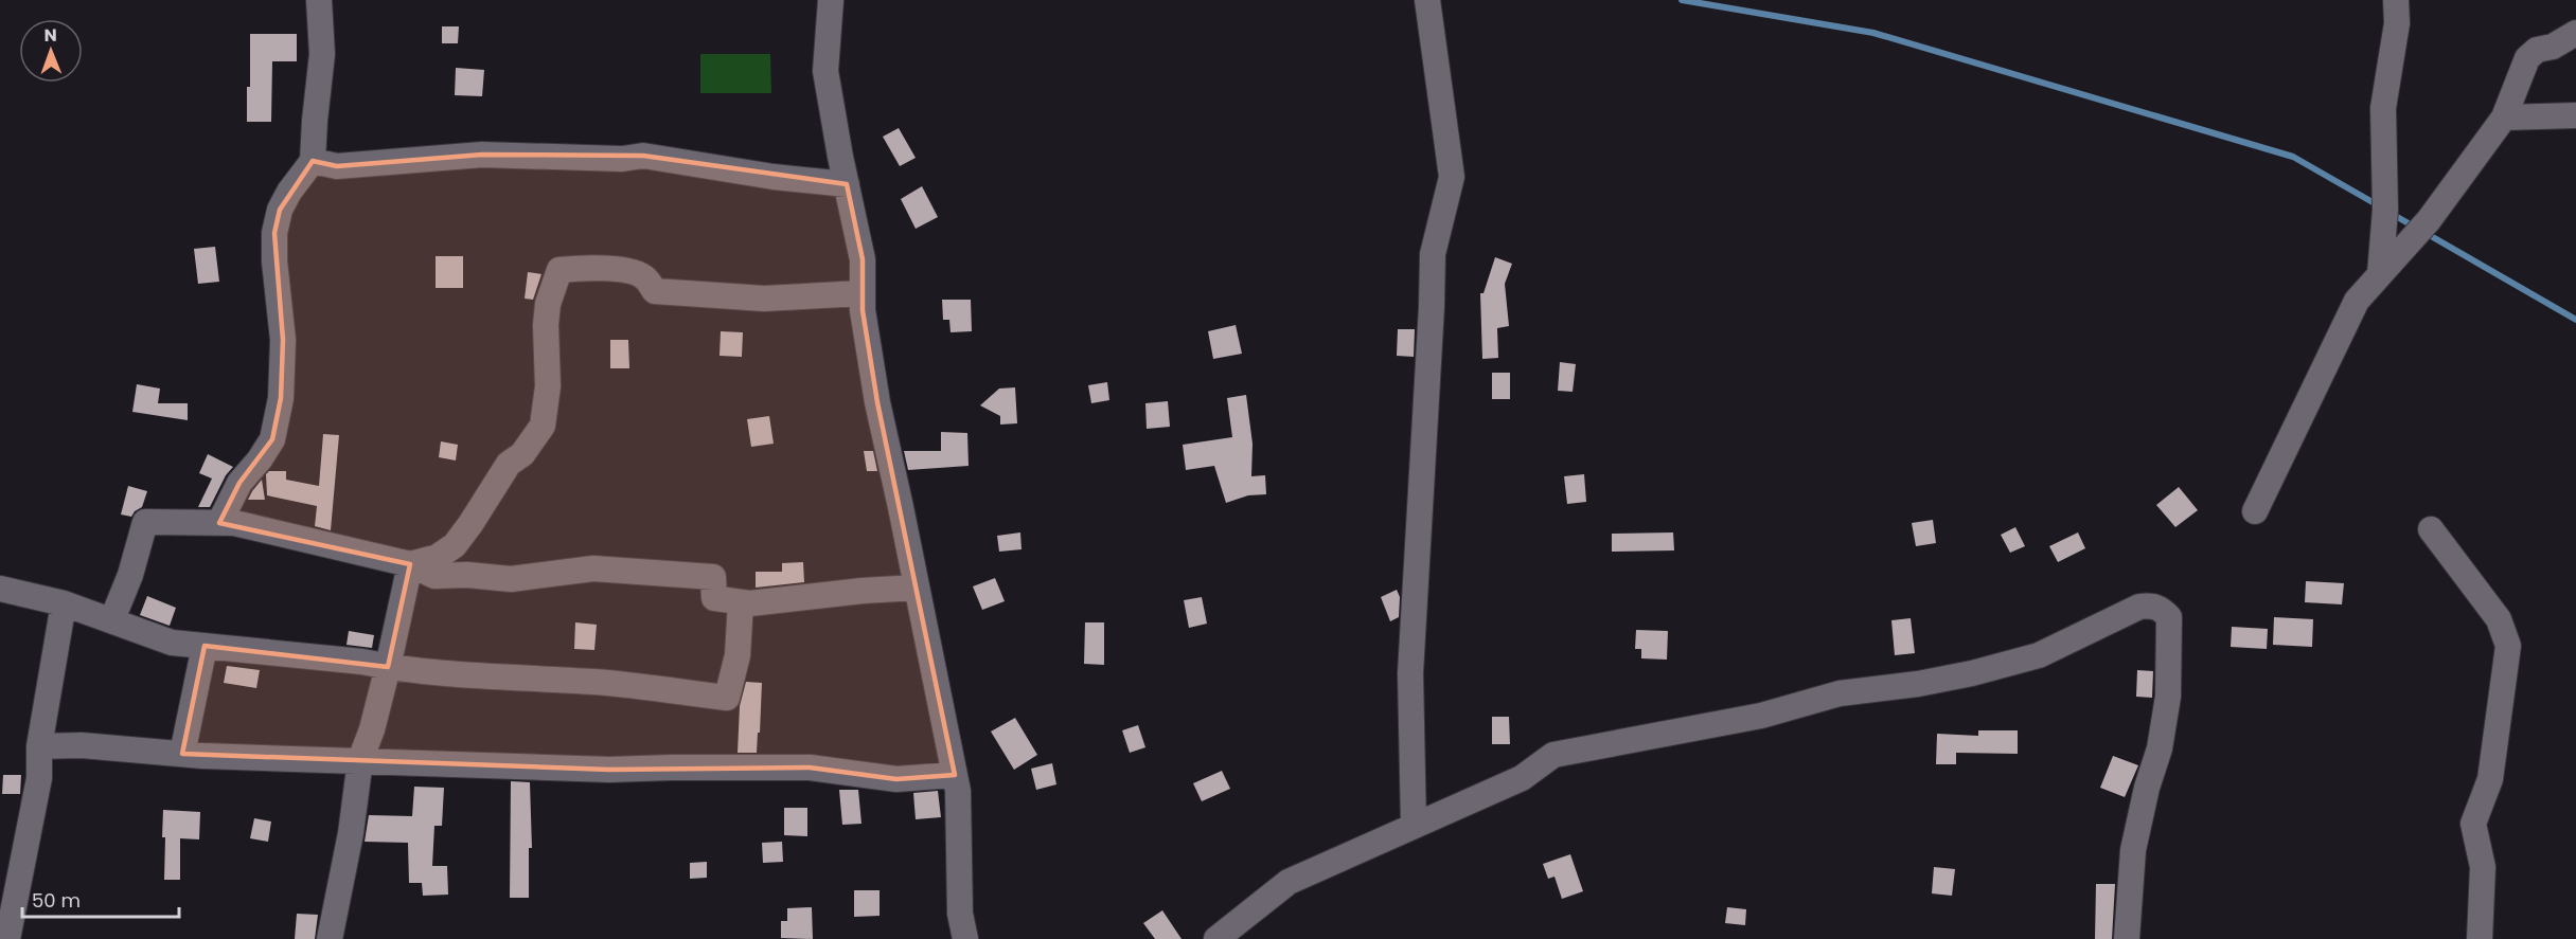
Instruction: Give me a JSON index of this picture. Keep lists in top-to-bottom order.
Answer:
{
  "scale_bar": "50 m",
  "north": "top"
}
